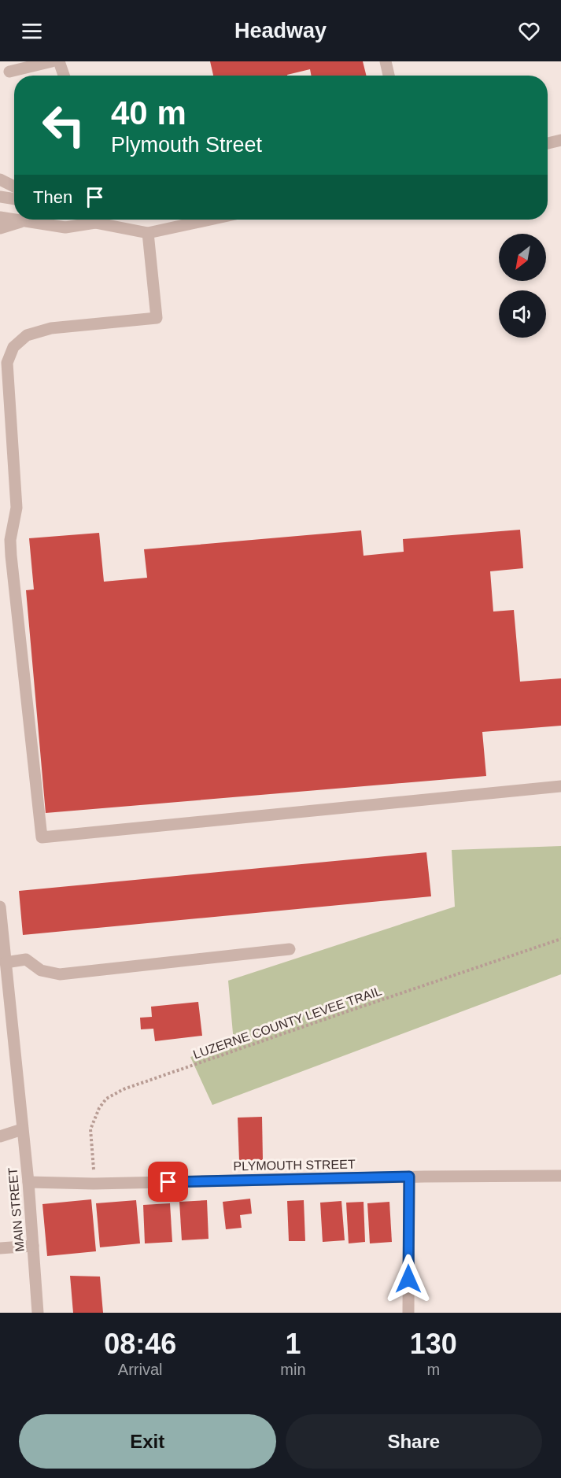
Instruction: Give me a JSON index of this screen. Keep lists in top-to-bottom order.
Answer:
{
  "streets": {
    "street": ["PLYMOUTH STREET", "MAIN STREET"],
    "path": ["LUZERNE COUNTY LEVEE TRAIL"]
  },
  "crossings": [
    ["LUZERNE COUNTY LEVEE TRAIL", "PLYMOUTH STREET"],
    ["PLYMOUTH STREET", "MAIN STREET"]
  ],
  "north": "bottom left",
  "page": {
    "header": "Headway",
    "turn": ["40 m", "Plymouth Street"],
    "then": "Then",
    "eta": [
      "08:46",
      "Arrival",
      "1",
      "min",
      "130",
      "m"
    ],
    "buttons": ["Exit", "Share"]
  }
}
